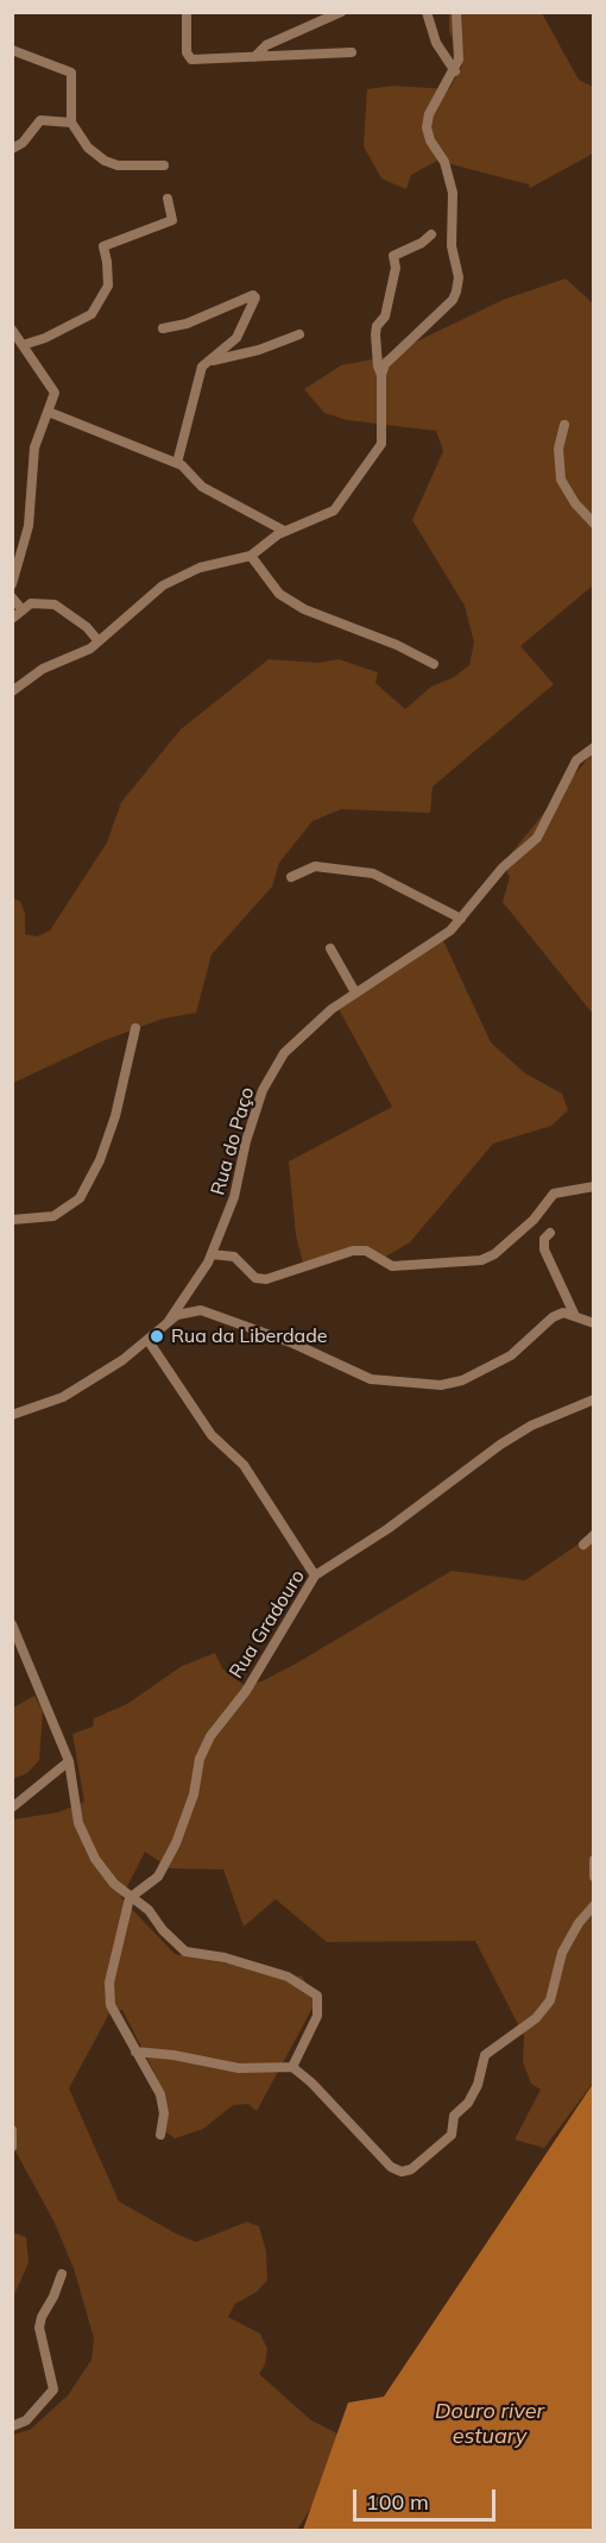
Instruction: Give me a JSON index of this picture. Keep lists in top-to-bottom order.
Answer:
{
  "streets": {
    "street": ["Rua do Paço", "Rua Gradouro"]
  },
  "water": ["Douro river estuary"],
  "places": ["Rua da Liberdade"],
  "scale_bar": "100 m"
}
